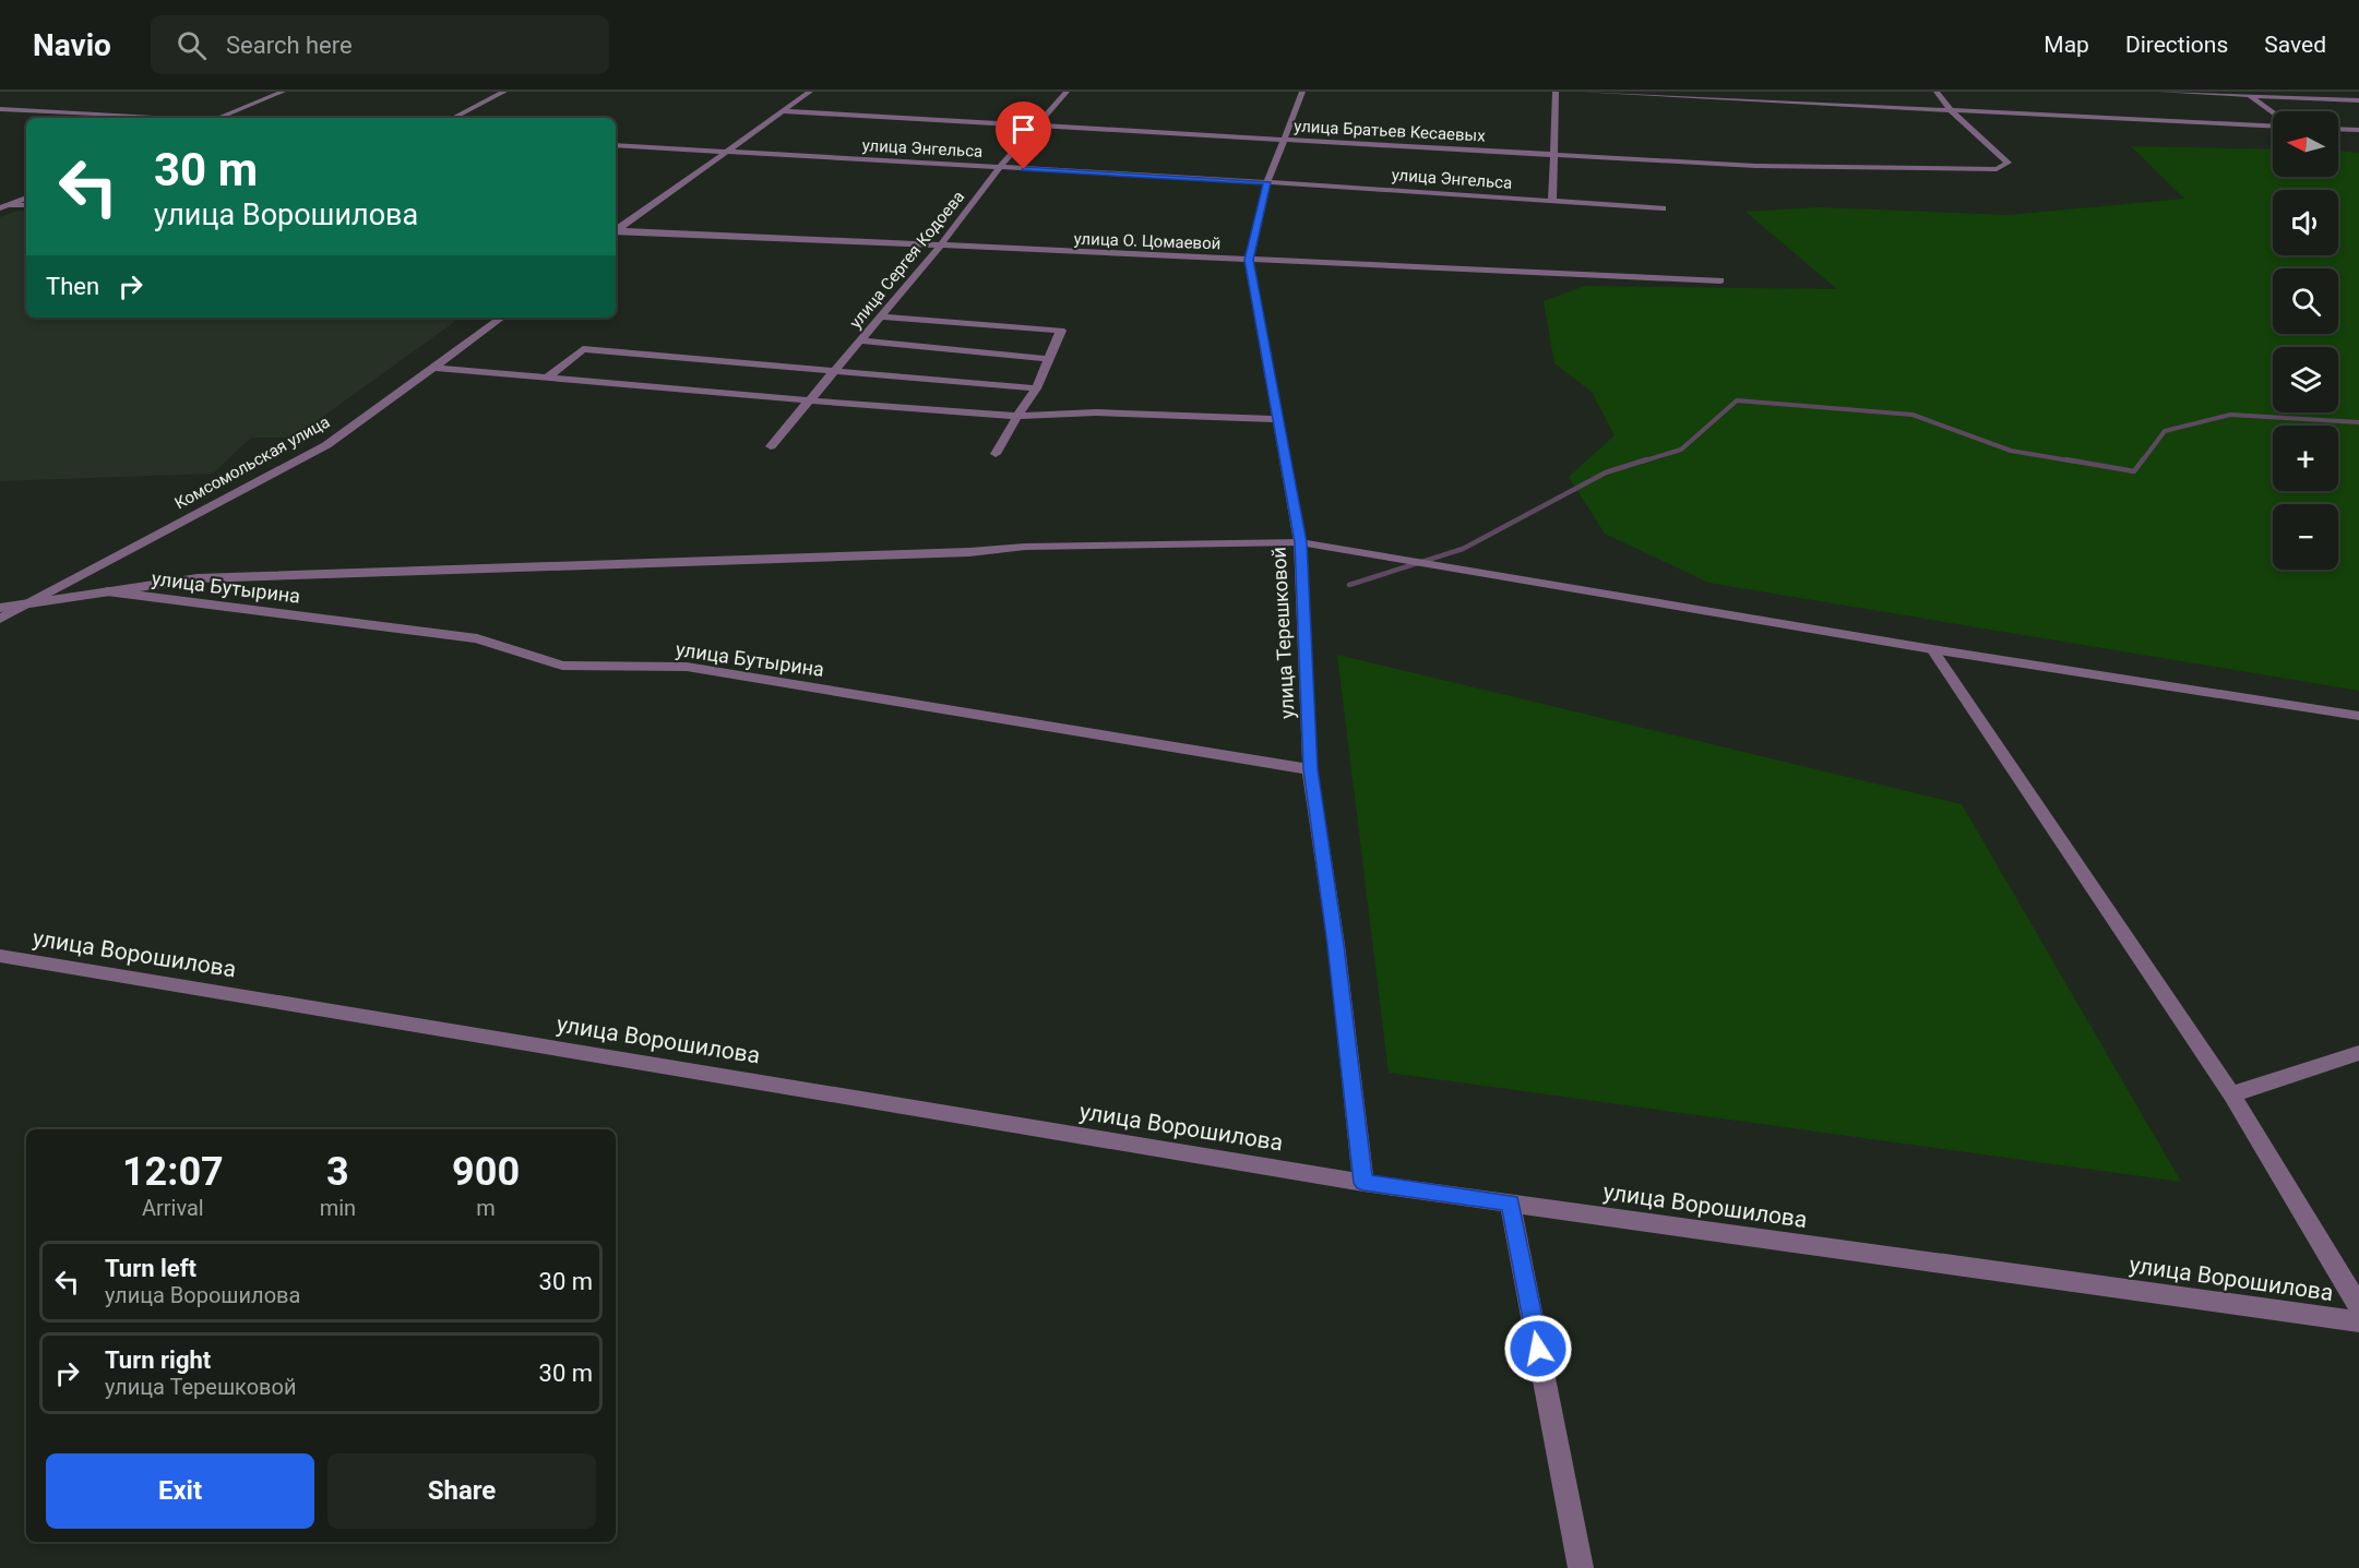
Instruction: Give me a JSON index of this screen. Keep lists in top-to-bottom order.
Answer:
{
  "streets": {
    "street": [
      "улица Братьев Кесаевых",
      "улица Энгельса",
      "улица О. Цомаевой",
      "улица Сергея Кодоева",
      "Комсомольская улица",
      "улица Бутырина",
      "улица Терешковой",
      "улица Ворошилова"
    ]
  },
  "crossings": [
    ["улица Братьев Кесаевых", "улица Сергея Кодоева"],
    ["улица Братьев Кесаевых", "улица Терешковой"],
    ["улица Энгельса", "улица Сергея Кодоева"],
    ["улица Энгельса", "улица Терешковой"],
    ["улица О. Цомаевой", "улица Сергея Кодоева"],
    ["улица О. Цомаевой", "улица Терешковой"],
    ["улица Бутырина", "улица Терешковой"],
    ["улица Терешковой", "улица Ворошилова"]
  ],
  "north": "left",
  "page": {
    "header": "Navio",
    "search": "Search here",
    "nav": ["Map", "Directions", "Saved"],
    "map_buttons": ["+", "−"],
    "turn": ["30 m", "улица Ворошилова"],
    "then": "Then",
    "eta": [
      "12:07",
      "Arrival",
      "3",
      "min",
      "900",
      "m"
    ],
    "list": [
      {
        "name": "Turn left",
        "note": "улица Ворошилова",
        "value": "30 m"
      },
      {
        "name": "Turn right",
        "note": "улица Терешковой",
        "value": "30 m"
      }
    ],
    "buttons": ["Exit", "Share"]
  }
}
